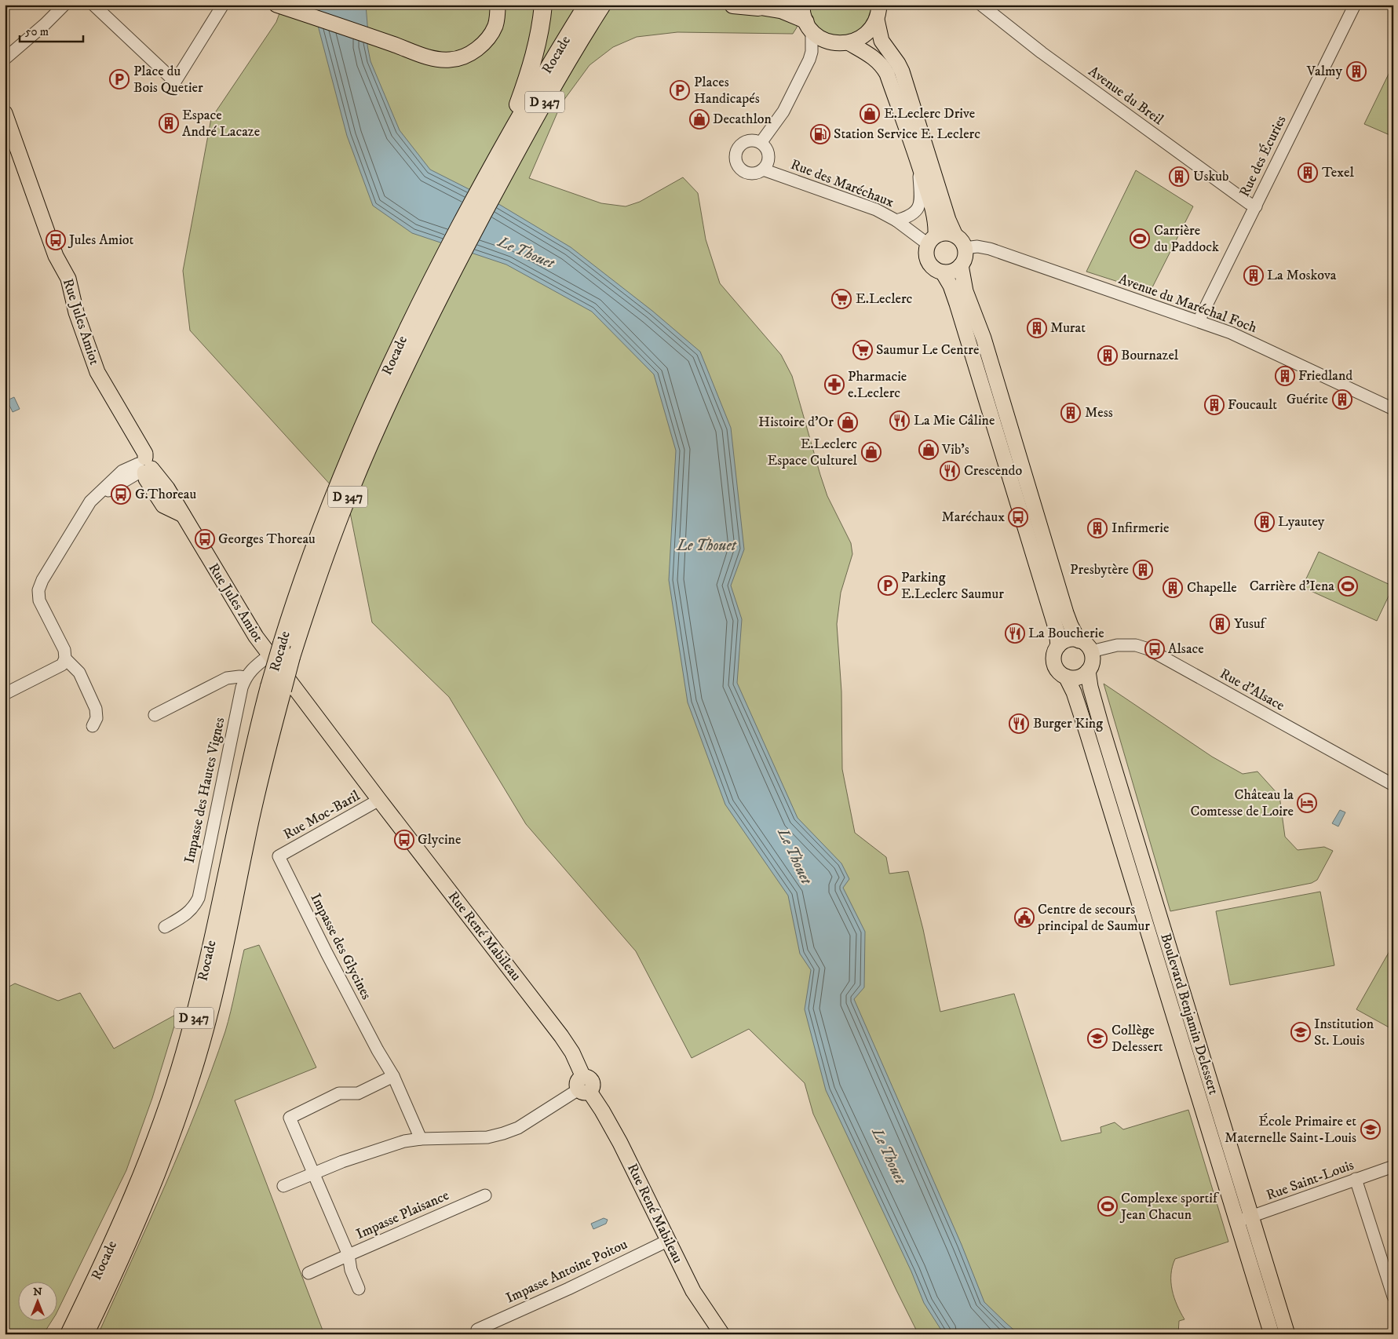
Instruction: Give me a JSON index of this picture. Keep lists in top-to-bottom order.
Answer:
{
  "streets": {
    "highway": ["Rocade", "D 347"],
    "main road": ["Rue Jules Amiot", "Rue René Mabileau", "Boulevard Benjamin Delessert"],
    "street": [
      "Avenue du Breil",
      "Rue des Écuries",
      "Rue des Maréchaux",
      "Avenue du Maréchal Foch",
      "Rue d'Alsace",
      "Impasse des Hautes Vignes",
      "Rue Moc-Baril",
      "Impasse des Glycines",
      "Rue Saint-Louis",
      "Impasse Plaisance",
      "Impasse Antoine Poitou"
    ]
  },
  "crossings": [
    ["Rocade", "D 347"],
    ["Rocade", "Rue Jules Amiot"],
    ["Avenue du Breil", "Rue des Écuries"],
    ["Rue des Écuries", "Avenue du Maréchal Foch"],
    ["Rue des Maréchaux", "Avenue du Maréchal Foch"],
    ["Rue Jules Amiot", "Rue Moc-Baril"],
    ["Rue Jules Amiot", "Rue René Mabileau"],
    ["Rue d'Alsace", "Boulevard Benjamin Delessert"],
    ["Rue Moc-Baril", "Rue René Mabileau"],
    ["Rue Moc-Baril", "Impasse des Glycines"],
    ["Rue René Mabileau", "Impasse Antoine Poitou"],
    ["Impasse des Glycines", "Impasse Plaisance"],
    ["Boulevard Benjamin Delessert", "Rue Saint-Louis"]
  ],
  "water": ["Le Thouet"],
  "places": {
    "building": [
      "Valmy",
      "Espace André Lacaze",
      "Texel",
      "Uskub",
      "La Moskova",
      "Murat",
      "Bournazel",
      "Friedland",
      "Guérite",
      "Foucault",
      "Mess",
      "Lyautey",
      "Infirmerie",
      "Presbytère",
      "Chapelle",
      "Yusuf"
    ],
    "parking": ["Place du Bois Quetier", "Places Handicapés", "Parking E.Leclerc Saumur"],
    "shop": [
      "E.Leclerc Drive",
      "Decathlon",
      "Histoire d'Or",
      "Vib's",
      "E.Leclerc Espace Culturel"
    ],
    "fuel station": ["Station Service E. Leclerc"],
    "sports": ["Carrière du Paddock", "Carrière d'Iena", "Complexe sportif Jean Chacun"],
    "bus stop": [
      "Jules Amiot",
      "G.Thoreau",
      "Maréchaux",
      "Georges Thoreau",
      "Alsace",
      "Glycine"
    ],
    "supermarket": ["E.Leclerc", "Saumur Le Centre"],
    "pharmacy": ["Pharmacie e.Leclerc"],
    "restaurant": [
      "La Mie Câline",
      "Crescendo",
      "La Boucherie",
      "Burger King"
    ],
    "hotel": ["Château la Comtesse de Loire"],
    "public building": ["Centre de secours principal de Saumur"],
    "school or university": ["Institution St. Louis", "Collège Delessert", "École Primaire et Maternelle Saint-Louis"]
  },
  "scale_bar": "50 m",
  "north": "top"
}
